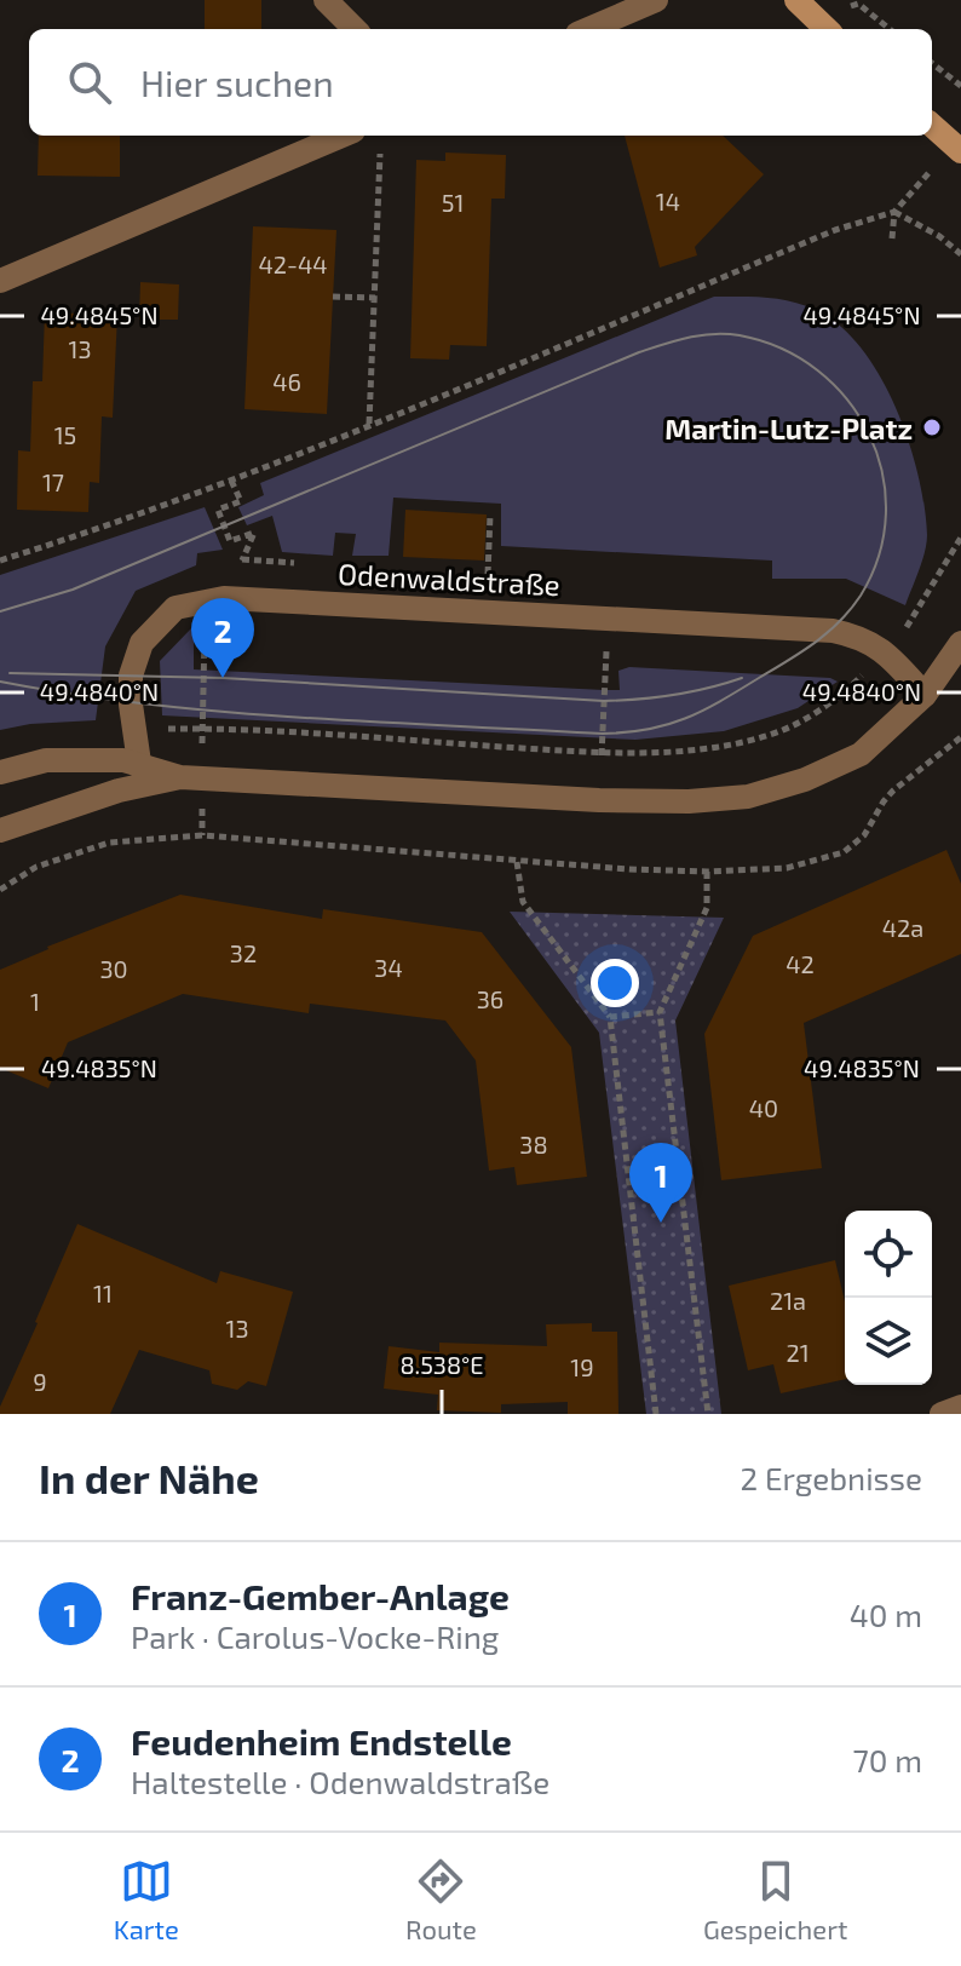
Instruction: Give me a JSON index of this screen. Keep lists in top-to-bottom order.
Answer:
{
  "streets": {
    "street": ["Odenwaldstraße"]
  },
  "places": ["Martin-Lutz-Platz"],
  "house_numbers": [
    "14",
    "51",
    "42-44",
    "13",
    "46",
    "15",
    "17",
    "42a",
    "32",
    "42",
    "34",
    "30",
    "36",
    "1",
    "40",
    "38",
    "11",
    "21a",
    "13",
    "21",
    "19",
    "9"
  ],
  "page": {
    "search": "Hier suchen",
    "pins": ["2", "1"],
    "heading": ["In der Nähe", "2 Ergebnisse"],
    "list": [
      {
        "mark": "1",
        "name": "Franz-Gember-Anlage",
        "note": "Park · Carolus-Vocke-Ring",
        "value": "40 m"
      },
      {
        "mark": "2",
        "name": "Feudenheim Endstelle",
        "note": "Haltestelle · Odenwaldstraße",
        "value": "70 m"
      }
    ],
    "nav": ["Karte", "Route", "Gespeichert"]
  },
  "coordinates": [
    "49.4845°N",
    "49.4840°N",
    "49.4835°N",
    "8.538°E"
  ]
}
